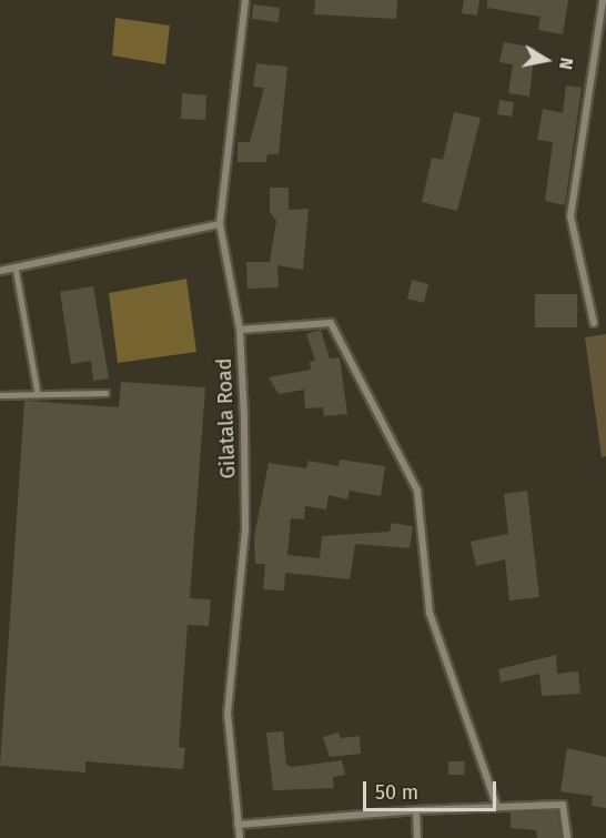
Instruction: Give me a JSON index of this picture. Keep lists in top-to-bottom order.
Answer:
{
  "streets": {
    "street": ["Gilatala Road"]
  },
  "scale_bar": "50 m",
  "north": "right"
}
